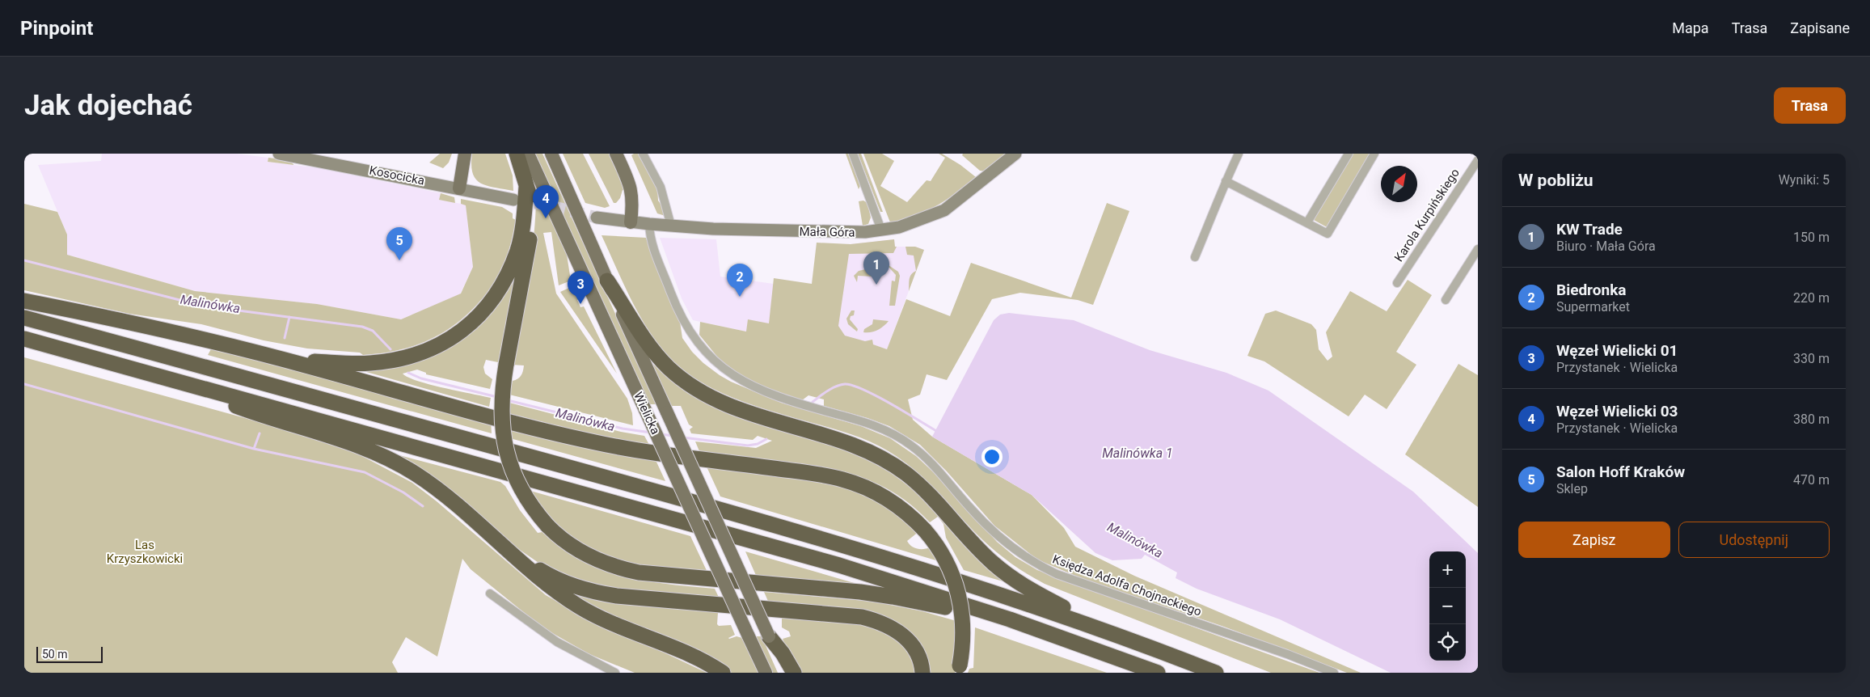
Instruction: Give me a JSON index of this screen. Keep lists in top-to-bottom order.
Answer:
{
  "streets": {
    "main road": ["Wielicka"],
    "street": [
      "Kosocicka",
      "Karola Kurpińskiego",
      "Mała Góra",
      "Księdza Adolfa Chojnackiego"
    ]
  },
  "crossings": [
    ["Mała Góra", "Księdza Adolfa Chojnackiego"]
  ],
  "water": ["Malinówka", "Malinówka 1"],
  "parks": ["Las Krzyszkowicki"],
  "scale_bar": "50 m",
  "north": "top right",
  "page": {
    "header": "Pinpoint",
    "nav": ["Mapa", "Trasa", "Zapisane"],
    "buttons": [
      "Trasa",
      ["Zapisz", "Udostępnij"]
    ],
    "title": "Jak dojechać",
    "heading": ["W pobliżu", "Wyniki: 5"],
    "pins": [
      "4",
      "5",
      "1",
      "2",
      "3"
    ],
    "list": [
      {
        "mark": "1",
        "name": "KW Trade",
        "note": "Biuro · Mała Góra",
        "value": "150 m"
      },
      {
        "mark": "2",
        "name": "Biedronka",
        "note": "Supermarket",
        "value": "220 m"
      },
      {
        "mark": "3",
        "name": "Węzeł Wielicki 01",
        "note": "Przystanek · Wielicka",
        "value": "330 m"
      },
      {
        "mark": "4",
        "name": "Węzeł Wielicki 03",
        "note": "Przystanek · Wielicka",
        "value": "380 m"
      },
      {
        "mark": "5",
        "name": "Salon Hoff Kraków",
        "note": "Sklep",
        "value": "470 m"
      }
    ],
    "map_buttons": ["+", "−"],
    "scale": "50 m"
  }
}
